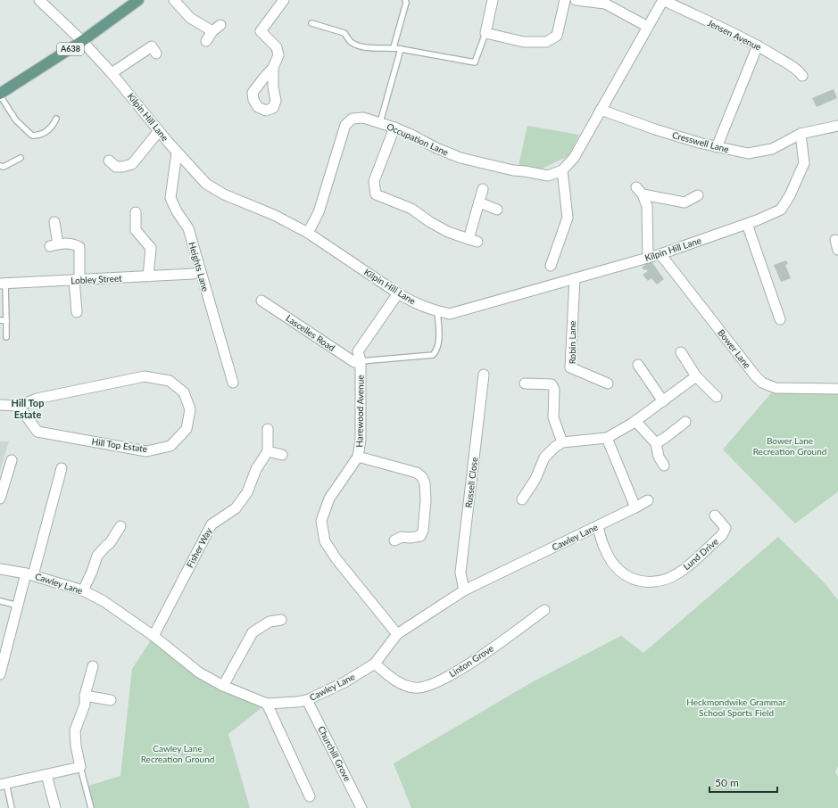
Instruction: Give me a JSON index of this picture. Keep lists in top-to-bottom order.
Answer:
{
  "streets": {
    "main road": ["A638"],
    "street": [
      "Jensen Avenue",
      "Kilpin Hill Lane",
      "Occupation Lane",
      "Cresswell Lane",
      "Heights Lane",
      "Lobley Street",
      "Lascelles Road",
      "Robin Lane",
      "Bower Lane",
      "Harewood Avenue",
      "Hill Top Estate",
      "Russell Close",
      "Cawley Lane",
      "Fisher Way",
      "Lund Drive",
      "Linton Grove",
      "Churchill Grove"
    ]
  },
  "crossings": [
    ["A638", "Kilpin Hill Lane"],
    ["Kilpin Hill Lane", "Occupation Lane"],
    ["Kilpin Hill Lane", "Cresswell Lane"],
    ["Kilpin Hill Lane", "Heights Lane"],
    ["Kilpin Hill Lane", "Robin Lane"],
    ["Kilpin Hill Lane", "Bower Lane"],
    ["Kilpin Hill Lane", "Harewood Avenue"],
    ["Lascelles Road", "Harewood Avenue"],
    ["Harewood Avenue", "Cawley Lane"],
    ["Russell Close", "Cawley Lane"],
    ["Cawley Lane", "Fisher Way"],
    ["Cawley Lane", "Lund Drive"],
    ["Cawley Lane", "Linton Grove"],
    ["Cawley Lane", "Churchill Grove"]
  ],
  "districts": ["Hill Top Estate"],
  "parks": ["Bower Lane Recreation Ground", "Heckmondwike Grammar School Sports Field", "Cawley Lane Recreation Ground"],
  "scale_bar": "50 m"
}
